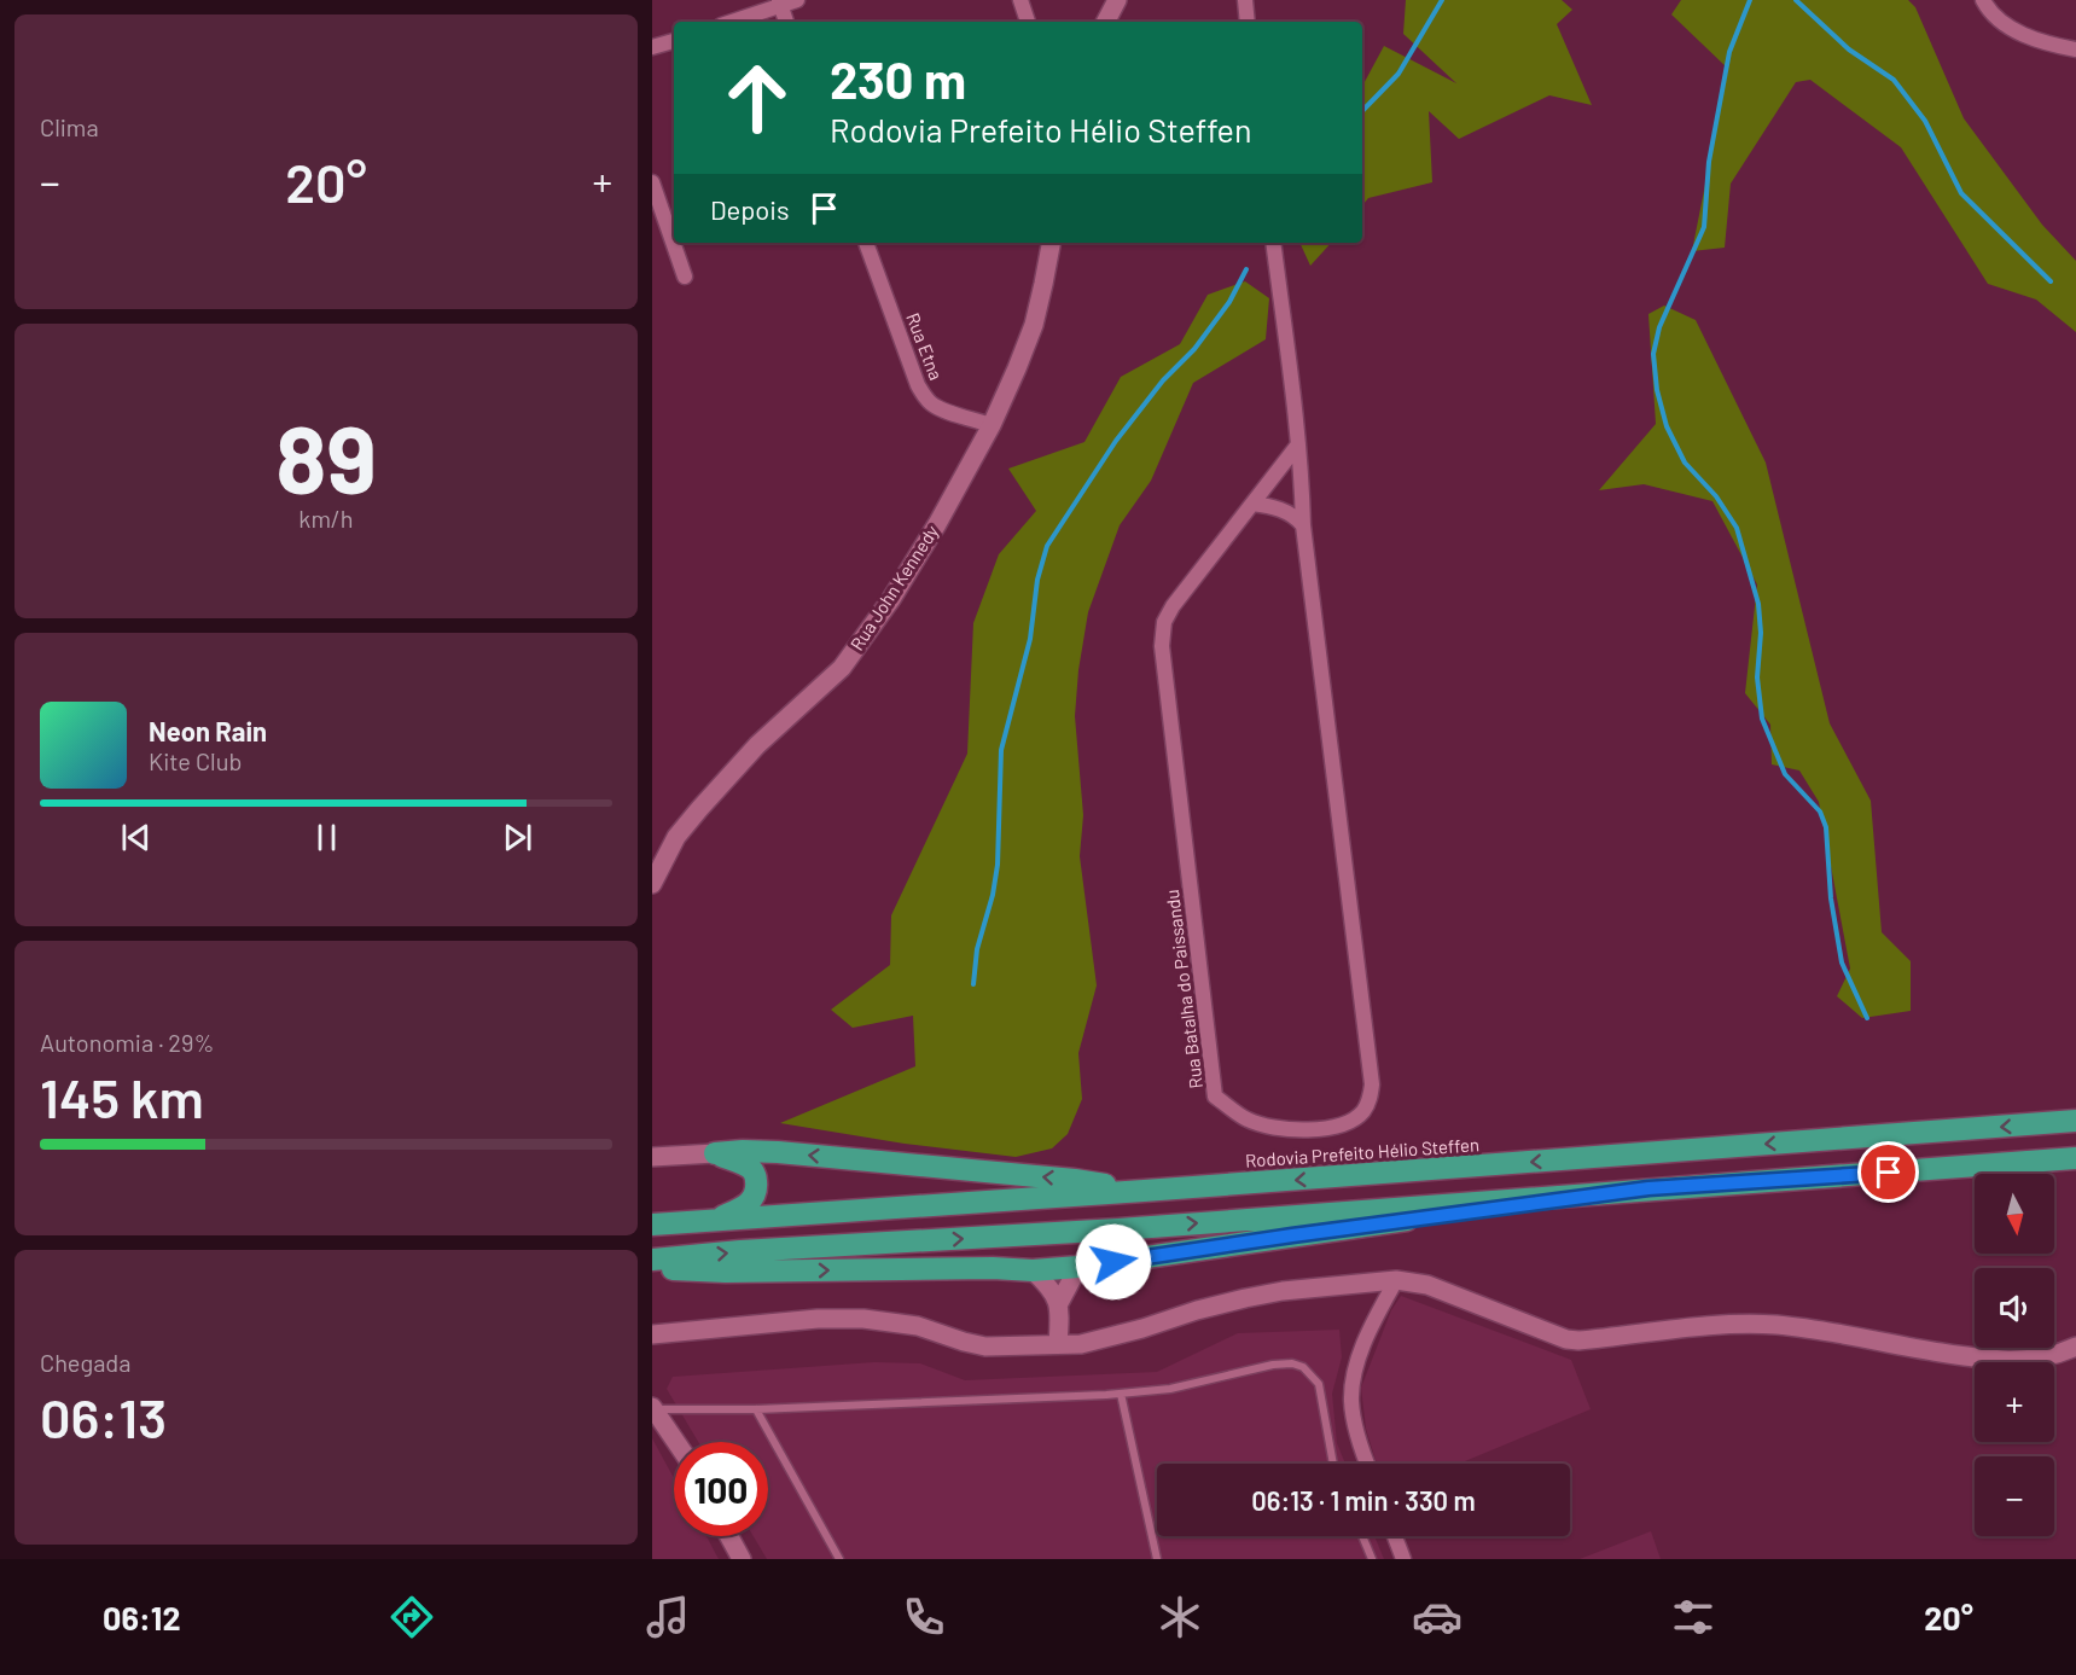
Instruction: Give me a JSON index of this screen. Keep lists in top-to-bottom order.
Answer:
{
  "streets": {
    "highway": ["Rodovia Prefeito Hélio Steffen"],
    "street": ["Rua Etna", "Rua John Kennedy", "Rua Batalha do Paissandu"]
  },
  "crossings": [
    ["Rua Etna", "Rua John Kennedy"]
  ],
  "north": "bottom",
  "page": {
    "tile": [
      "Clima",
      ["89", "km/h"],
      ["Autonomia · 29%", "145 km"],
      ["Chegada", "06:13"]
    ],
    "turn": ["230 m", "Rodovia Prefeito Hélio Steffen"],
    "heat": ["−", "20°", "+"],
    "then": "Depois",
    "song": ["Neon Rain", "Kite Club"],
    "map_buttons": ["+", "−"],
    "limit": "100",
    "trip": "06:13 · 1 min · 330 m",
    "tabs": ["06:12", "20°"]
  }
}
